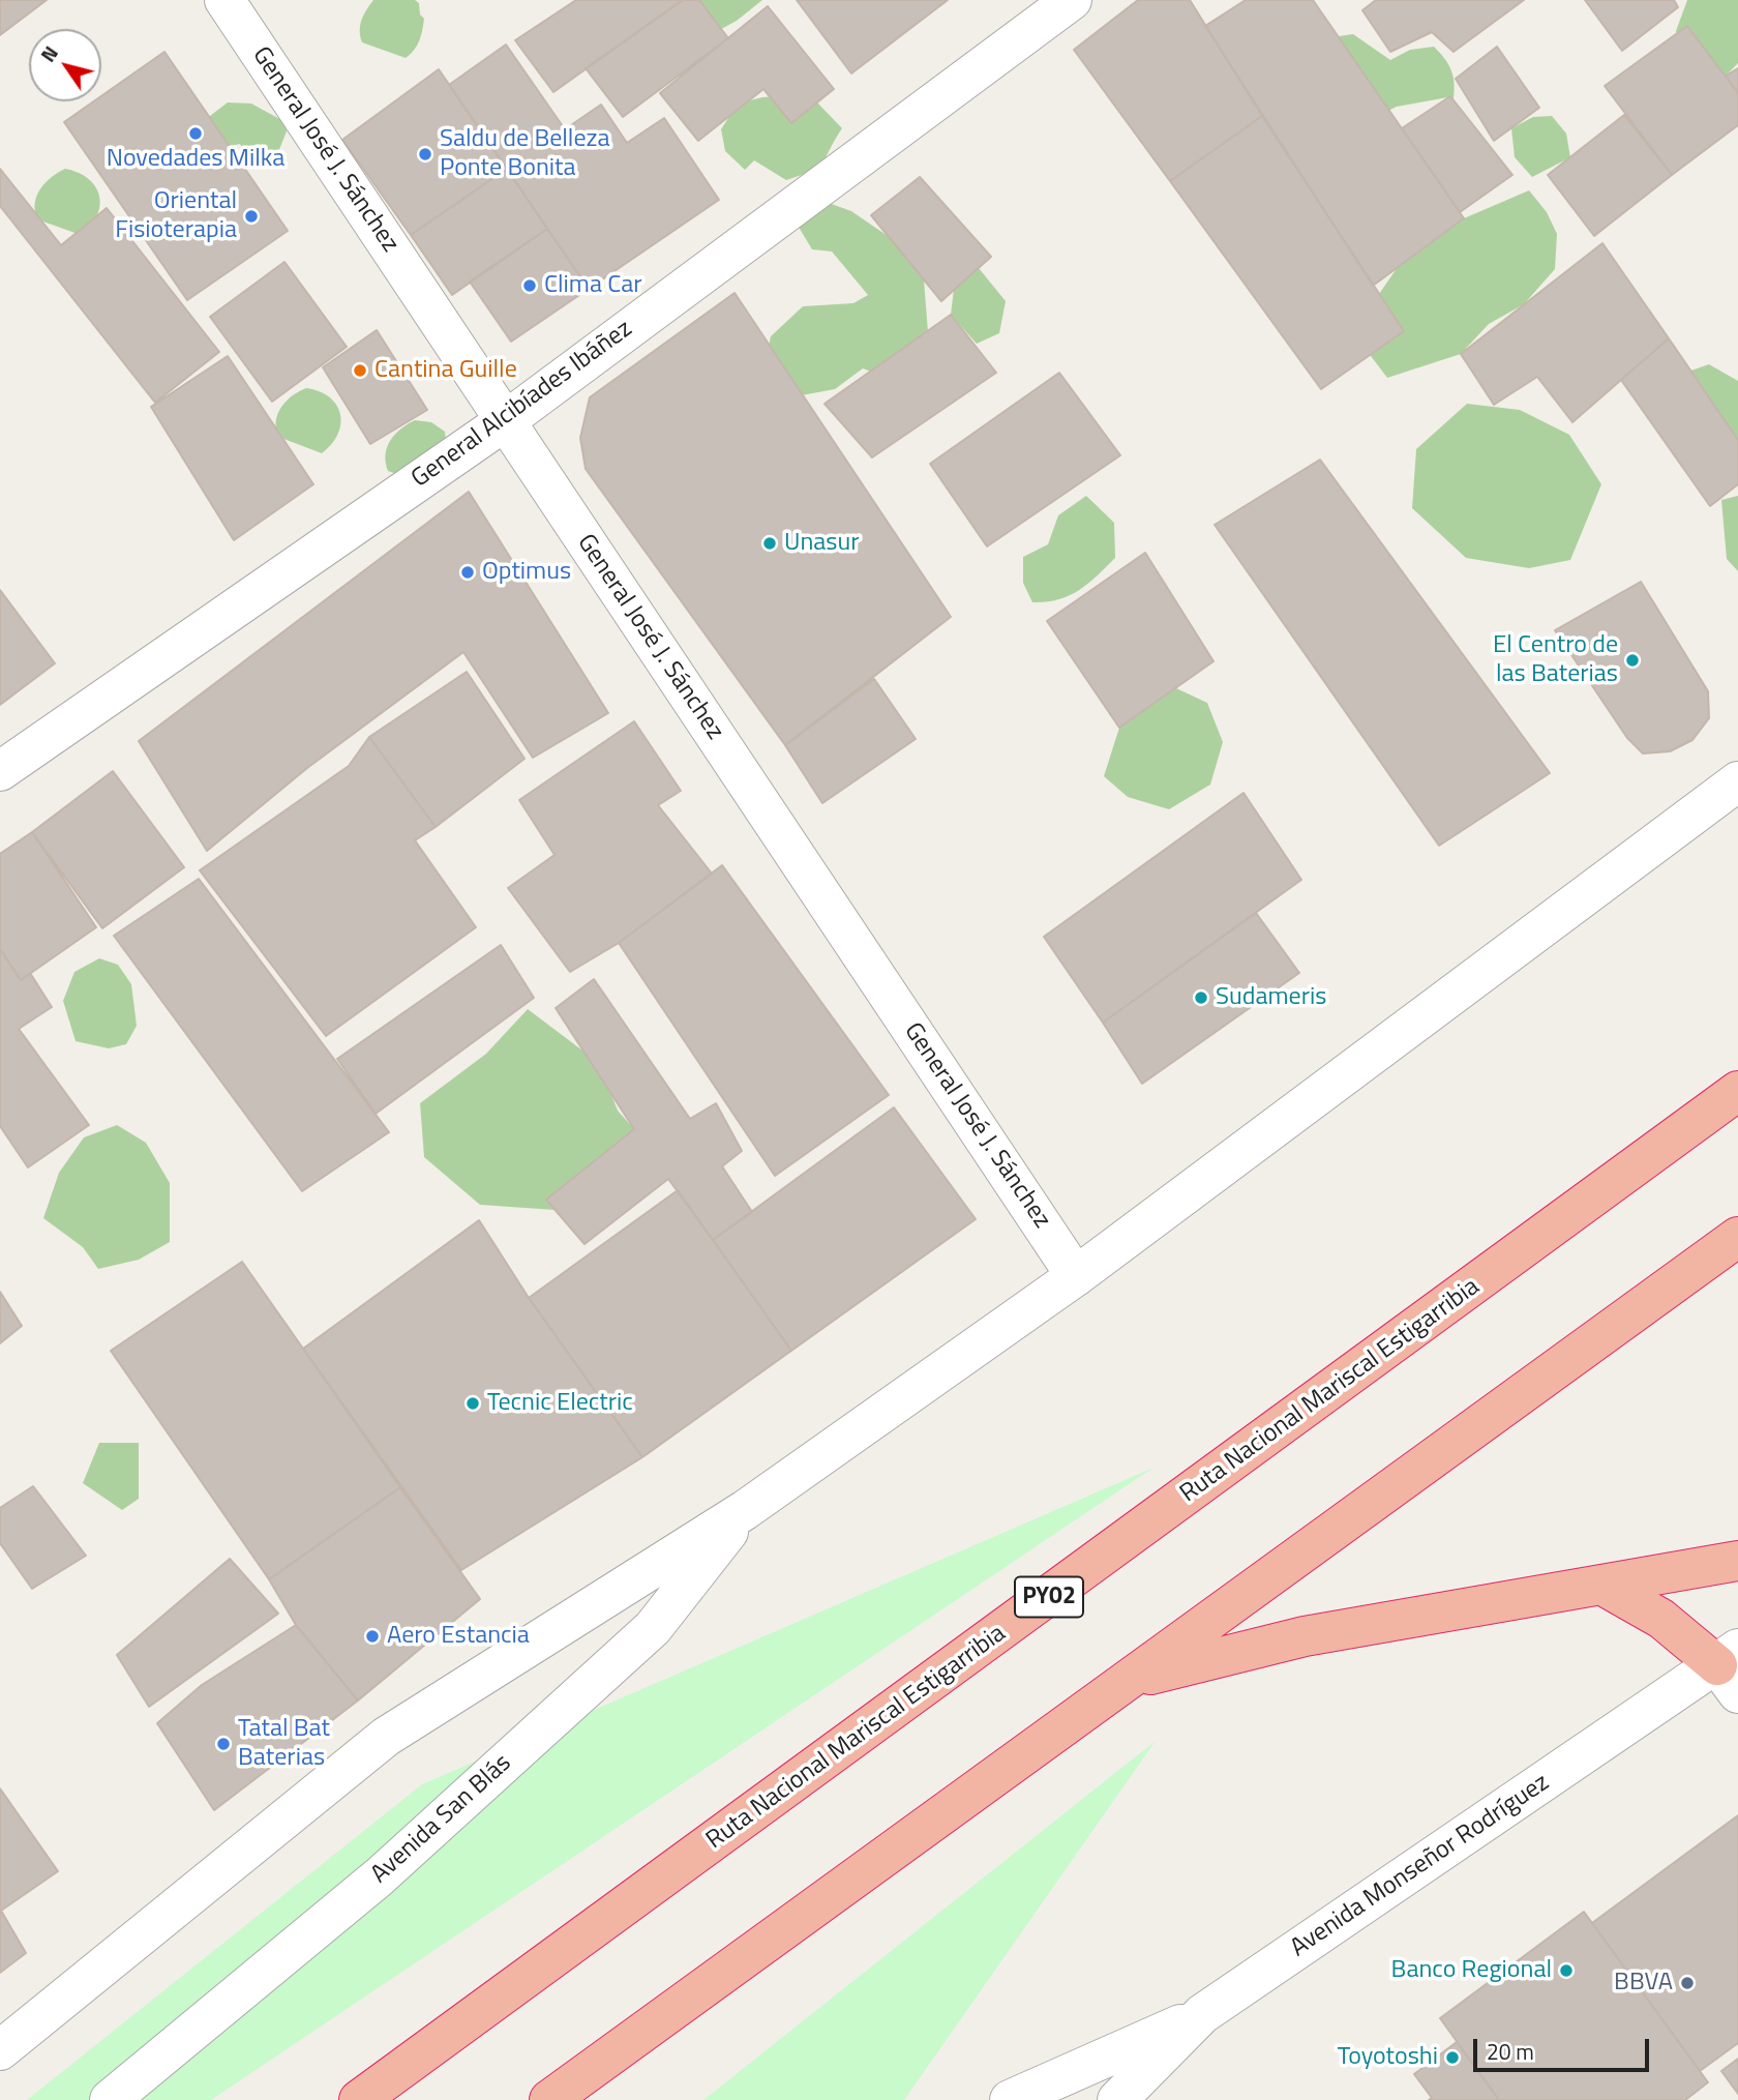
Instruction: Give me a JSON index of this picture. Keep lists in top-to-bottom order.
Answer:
{
  "streets": {
    "highway": ["Ruta Nacional Mariscal Estigarribia", "PY02"],
    "street": [
      "General José J. Sánchez",
      "General Alcibíades Ibáñez",
      "Avenida San Blás",
      "Avenida Monseñor Rodríguez"
    ]
  },
  "crossings": [
    ["General José J. Sánchez", "General Alcibíades Ibáñez"]
  ],
  "places": [
    "Novedades Milka",
    "Saldu de Belleza Ponte Bonita",
    "Oriental Fisioterapia",
    "Clima Car",
    "Cantina Guille",
    "Unasur",
    "Optimus",
    "El Centro de las Baterias",
    "Sudameris",
    "Tecnic Electric",
    "Aero Estancia",
    "Tatal Bat Baterias",
    "Banco Regional",
    "BBVA",
    "Toyotoshi"
  ],
  "scale_bar": "20 m",
  "north": "top left"
}
